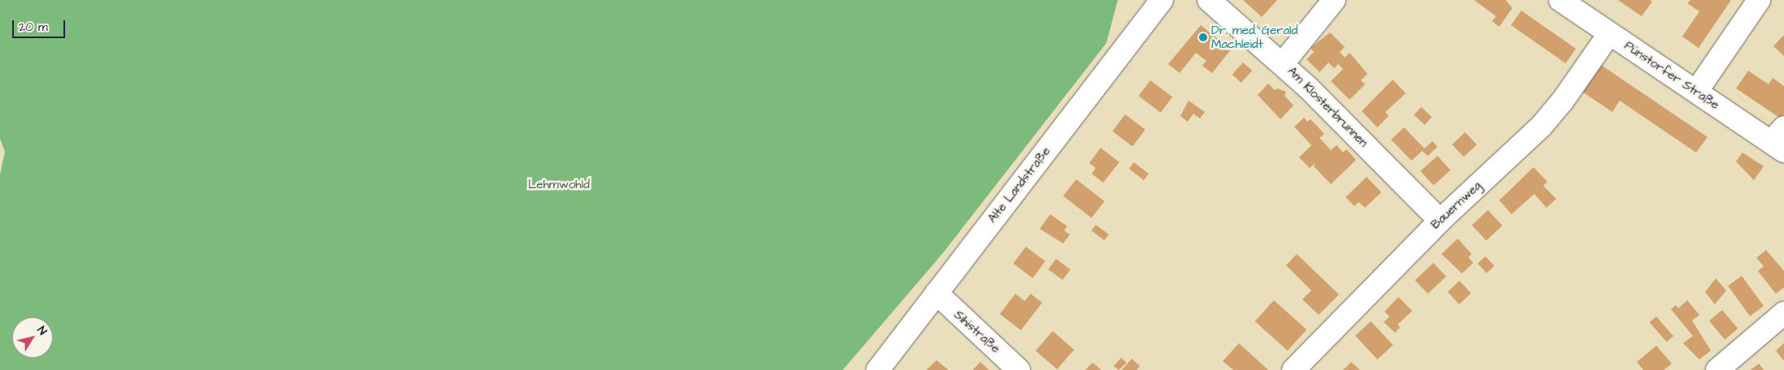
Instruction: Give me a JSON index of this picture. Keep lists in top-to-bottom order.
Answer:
{
  "streets": {
    "street": [
      "Pünstorfer Straße",
      "Am Klosterbrunnen",
      "Alte Landstraße",
      "Bauernweg",
      "Sihistraße"
    ]
  },
  "crossings": [
    ["Pünstorfer Straße", "Bauernweg"],
    ["Am Klosterbrunnen", "Bauernweg"],
    ["Alte Landstraße", "Sihistraße"]
  ],
  "parks": ["Lehmwohld"],
  "places": ["Dr. med. Gerald Machleidt"],
  "scale_bar": "20 m",
  "north": "top right"
}
